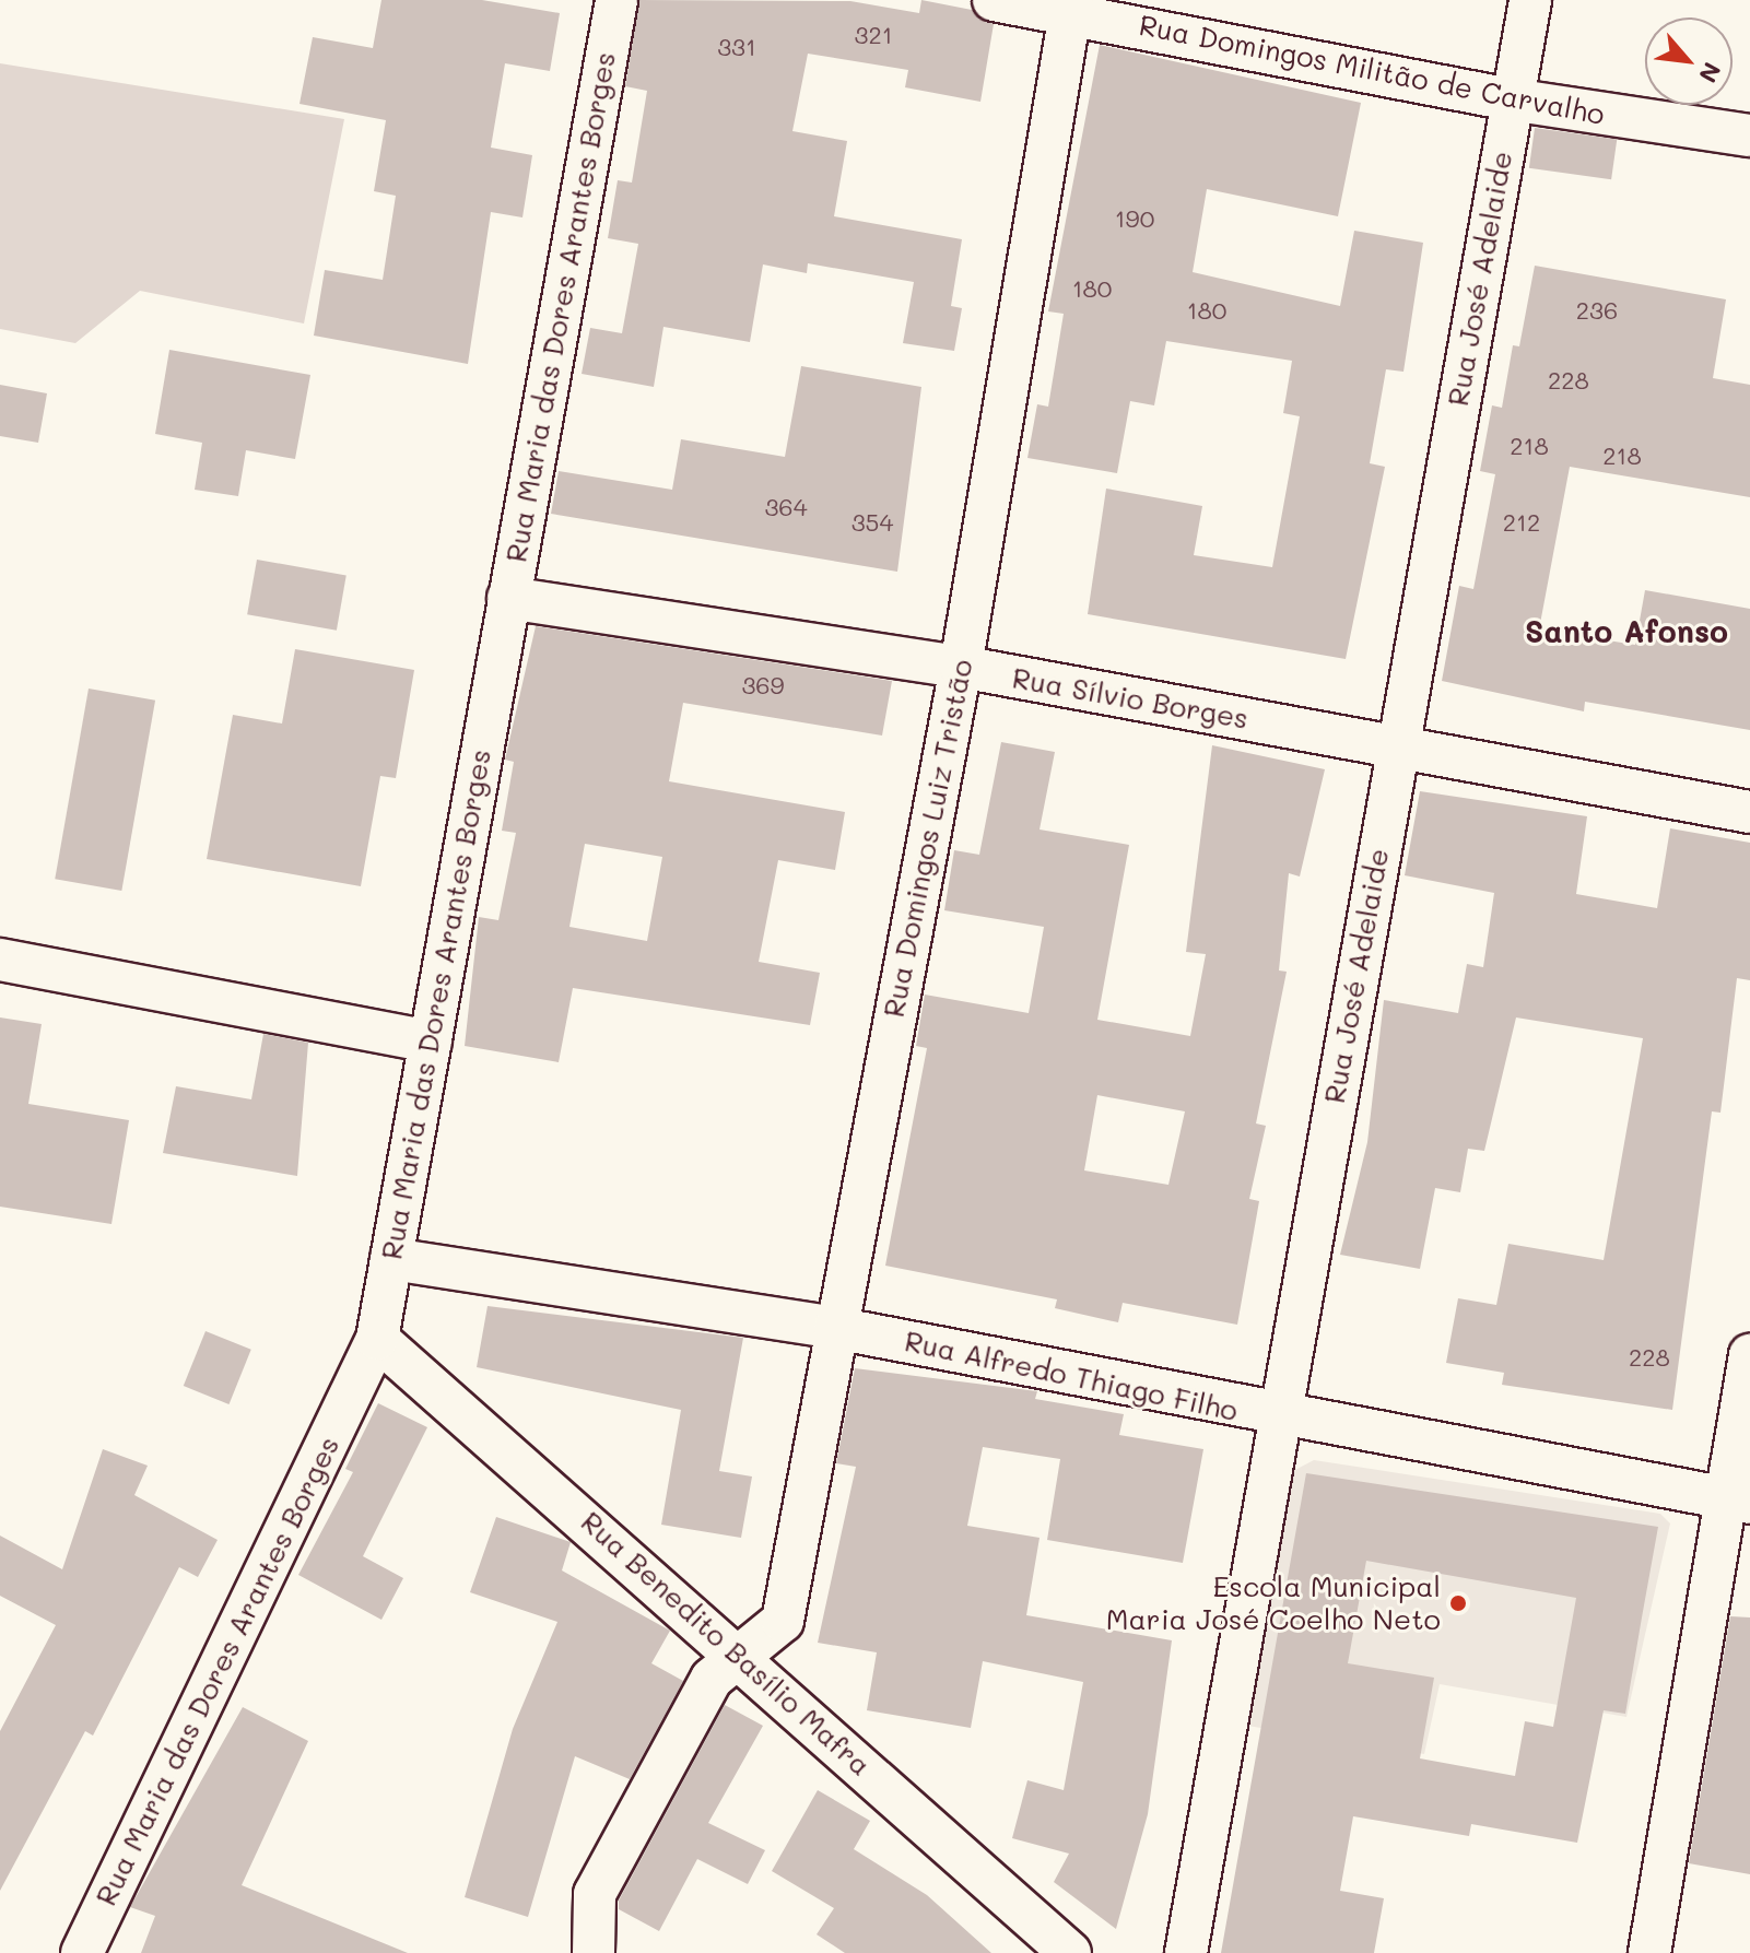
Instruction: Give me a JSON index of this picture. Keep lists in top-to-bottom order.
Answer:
{
  "streets": {
    "street": [
      "Rua Domingos Militão de Carvalho",
      "Rua José Adelaide",
      "Rua Maria das Dores Arantes Borges",
      "Rua Sílvio Borges",
      "Rua Domingos Luiz Tristão",
      "Rua Alfredo Thiago Filho",
      "Rua Benedito Basílio Mafra"
    ]
  },
  "crossings": [
    ["Rua Domingos Militão de Carvalho", "Rua José Adelaide"],
    ["Rua Domingos Militão de Carvalho", "Rua Domingos Luiz Tristão"],
    ["Rua José Adelaide", "Rua Sílvio Borges"],
    ["Rua José Adelaide", "Rua Alfredo Thiago Filho"],
    ["Rua Maria das Dores Arantes Borges", "Rua Sílvio Borges"],
    ["Rua Maria das Dores Arantes Borges", "Rua Alfredo Thiago Filho"],
    ["Rua Maria das Dores Arantes Borges", "Rua Benedito Basílio Mafra"],
    ["Rua Sílvio Borges", "Rua Domingos Luiz Tristão"],
    ["Rua Domingos Luiz Tristão", "Rua Alfredo Thiago Filho"],
    ["Rua Domingos Luiz Tristão", "Rua Benedito Basílio Mafra"]
  ],
  "districts": ["Santo Afonso"],
  "places": ["Escola Municipal Maria José Coelho Neto"],
  "house_numbers": [
    "321",
    "331",
    "190",
    "180",
    "180",
    "236",
    "228",
    "218",
    "218",
    "364",
    "354",
    "212",
    "369",
    "228"
  ],
  "north": "bottom right"
}
